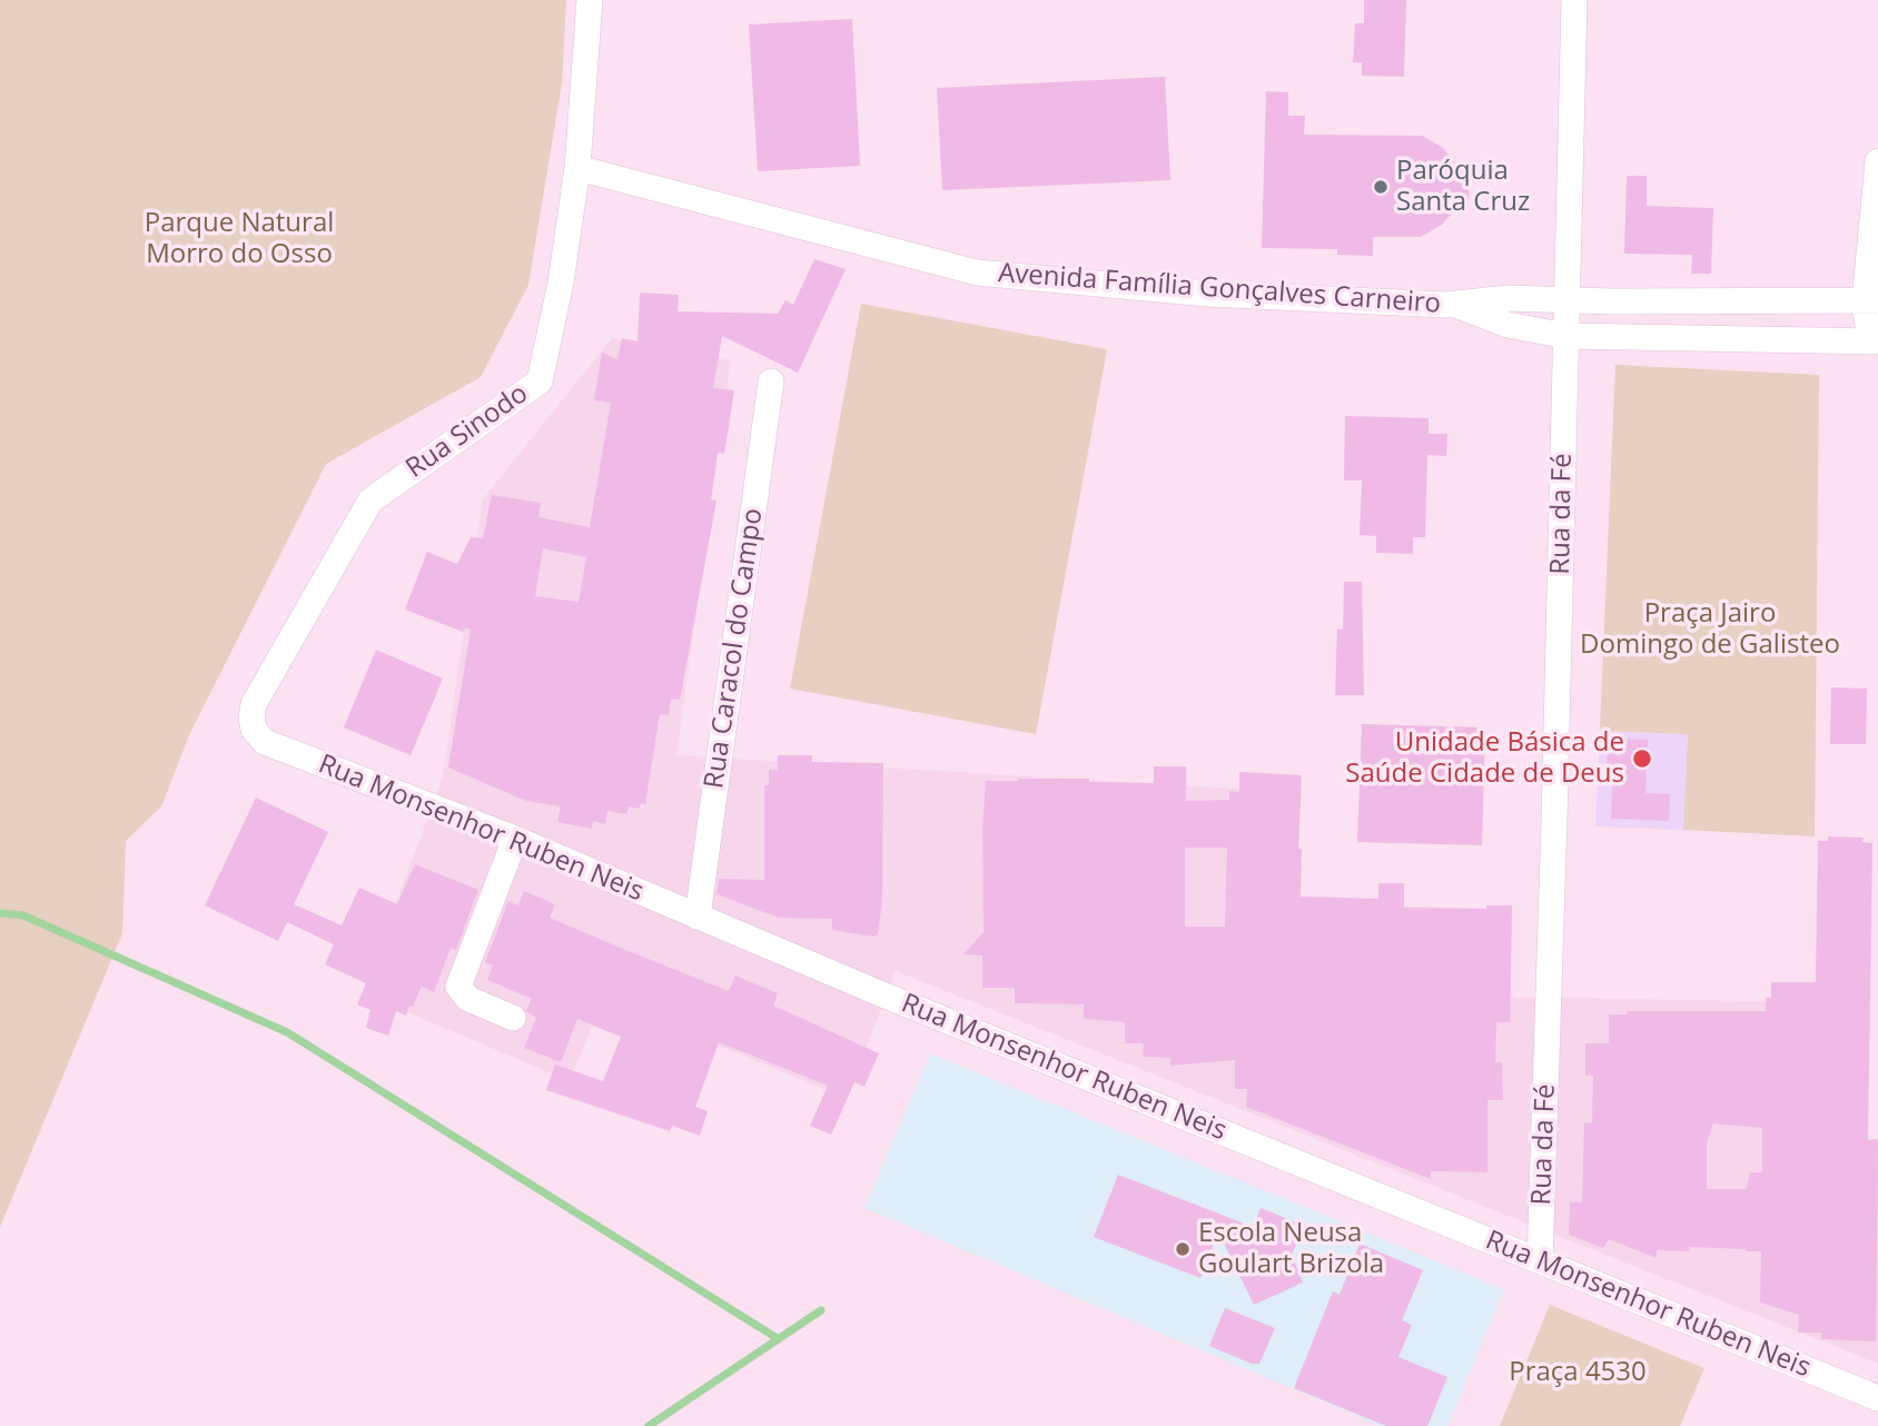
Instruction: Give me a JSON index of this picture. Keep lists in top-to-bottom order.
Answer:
{
  "streets": {
    "street": [
      "Avenida Família Gonçalves Carneiro",
      "Rua Sinodo",
      "Rua da Fé",
      "Rua Caracol do Campo",
      "Rua Monsenhor Ruben Neis"
    ]
  },
  "crossings": [
    ["Avenida Família Gonçalves Carneiro", "Rua Sinodo"],
    ["Avenida Família Gonçalves Carneiro", "Rua da Fé"],
    ["Rua Sinodo", "Rua Monsenhor Ruben Neis"],
    ["Rua da Fé", "Rua Monsenhor Ruben Neis"],
    ["Rua Caracol do Campo", "Rua Monsenhor Ruben Neis"]
  ],
  "parks": ["Parque Natural Morro do Osso", "Praça Jairo Domingo de Galisteo", "Praça 4530"],
  "places": ["Paróquia Santa Cruz", "Unidade Básica de Saúde Cidade de Deus", "Escola Neusa Goulart Brizola"]
}
